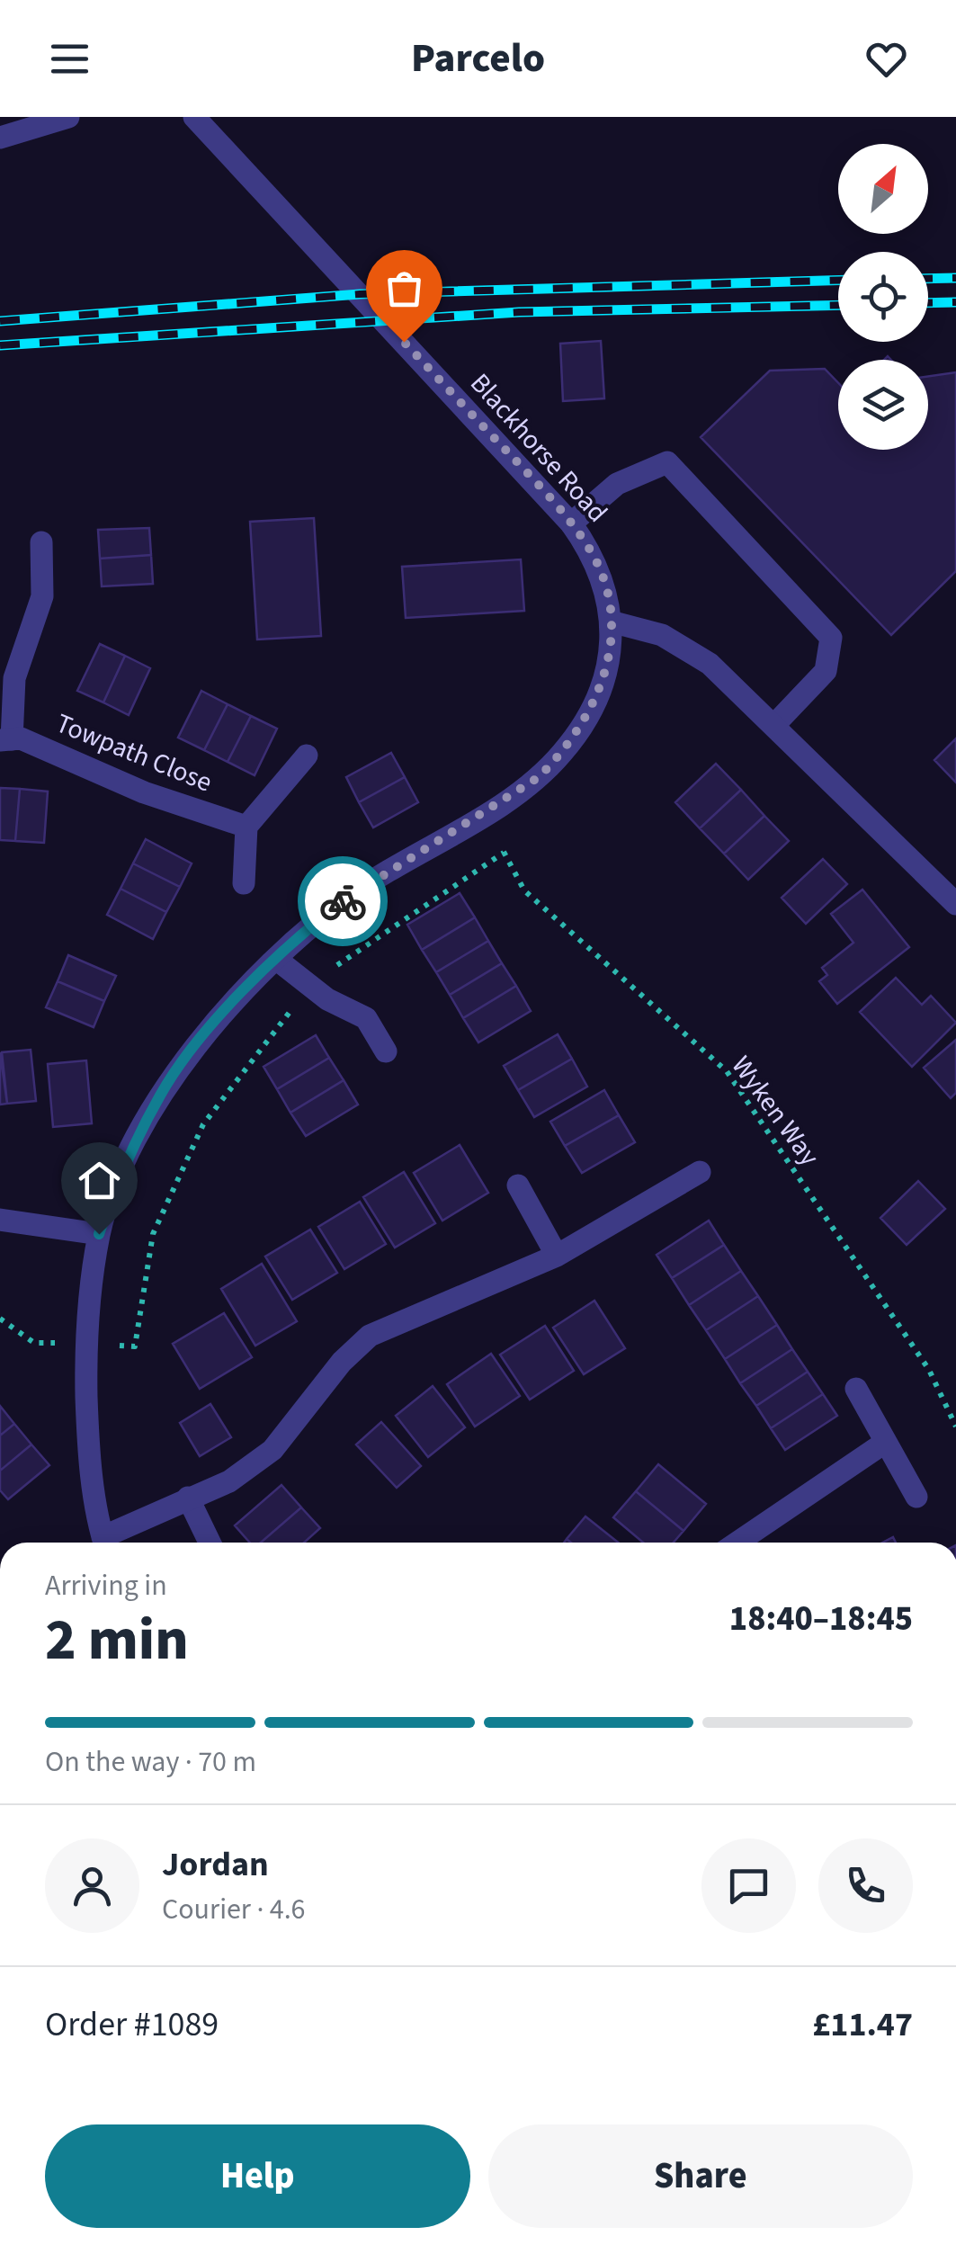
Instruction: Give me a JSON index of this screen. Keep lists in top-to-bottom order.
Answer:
{
  "streets": {
    "street": ["Blackhorse Road", "Towpath Close"],
    "path": ["Wyken Way"]
  },
  "crossings": [
    ["Blackhorse Road", "Wyken Way"]
  ],
  "north": "top right",
  "page": {
    "header": "Parcelo",
    "heading": ["2 min", "Arriving in", "18:40–18:45"],
    "panel": [
      "Jordan",
      "Courier · 4.6",
      "Order #1089",
      "£11.47"
    ],
    "bar": "On the way · 70 m",
    "buttons": ["Help", "Share"]
  }
}
